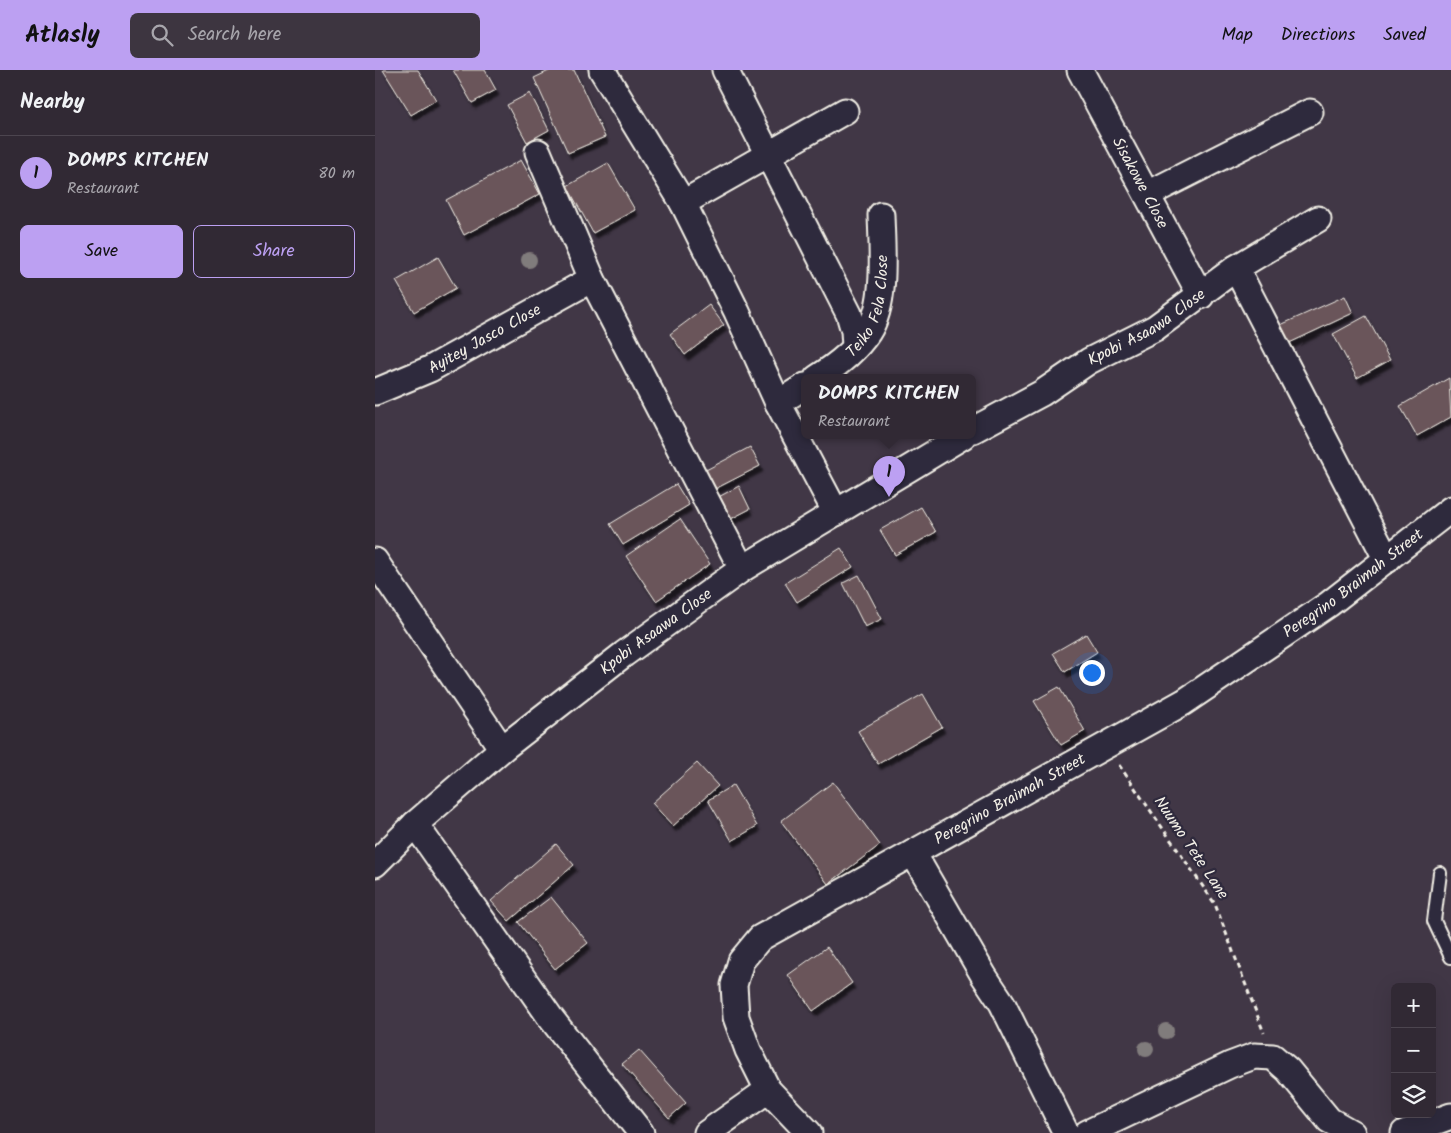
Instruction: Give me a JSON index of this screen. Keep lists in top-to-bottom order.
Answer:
{
  "streets": {
    "street": [
      "Sisakowe Close",
      "Teiko Fela Close",
      "Kpobi Asaawa Close",
      "Ayitey Jasco Close",
      "Peregrino Braimah Street"
    ],
    "path": ["Nuumo Tete Lane"]
  },
  "crossings": [
    ["Sisakowe Close", "Kpobi Asaawa Close"],
    ["Peregrino Braimah Street", "Nuumo Tete Lane"]
  ],
  "page": {
    "header": "Atlasly",
    "search": "Search here",
    "nav": ["Map", "Directions", "Saved"],
    "heading": "Nearby",
    "list": [
      {
        "mark": "1",
        "name": "DOMPS KITCHEN",
        "note": "Restaurant",
        "value": "80 m"
      }
    ],
    "buttons": ["Save", "Share"],
    "popup": ["DOMPS KITCHEN", "Restaurant"],
    "pins": "1",
    "map_buttons": ["+", "−"]
  }
}
